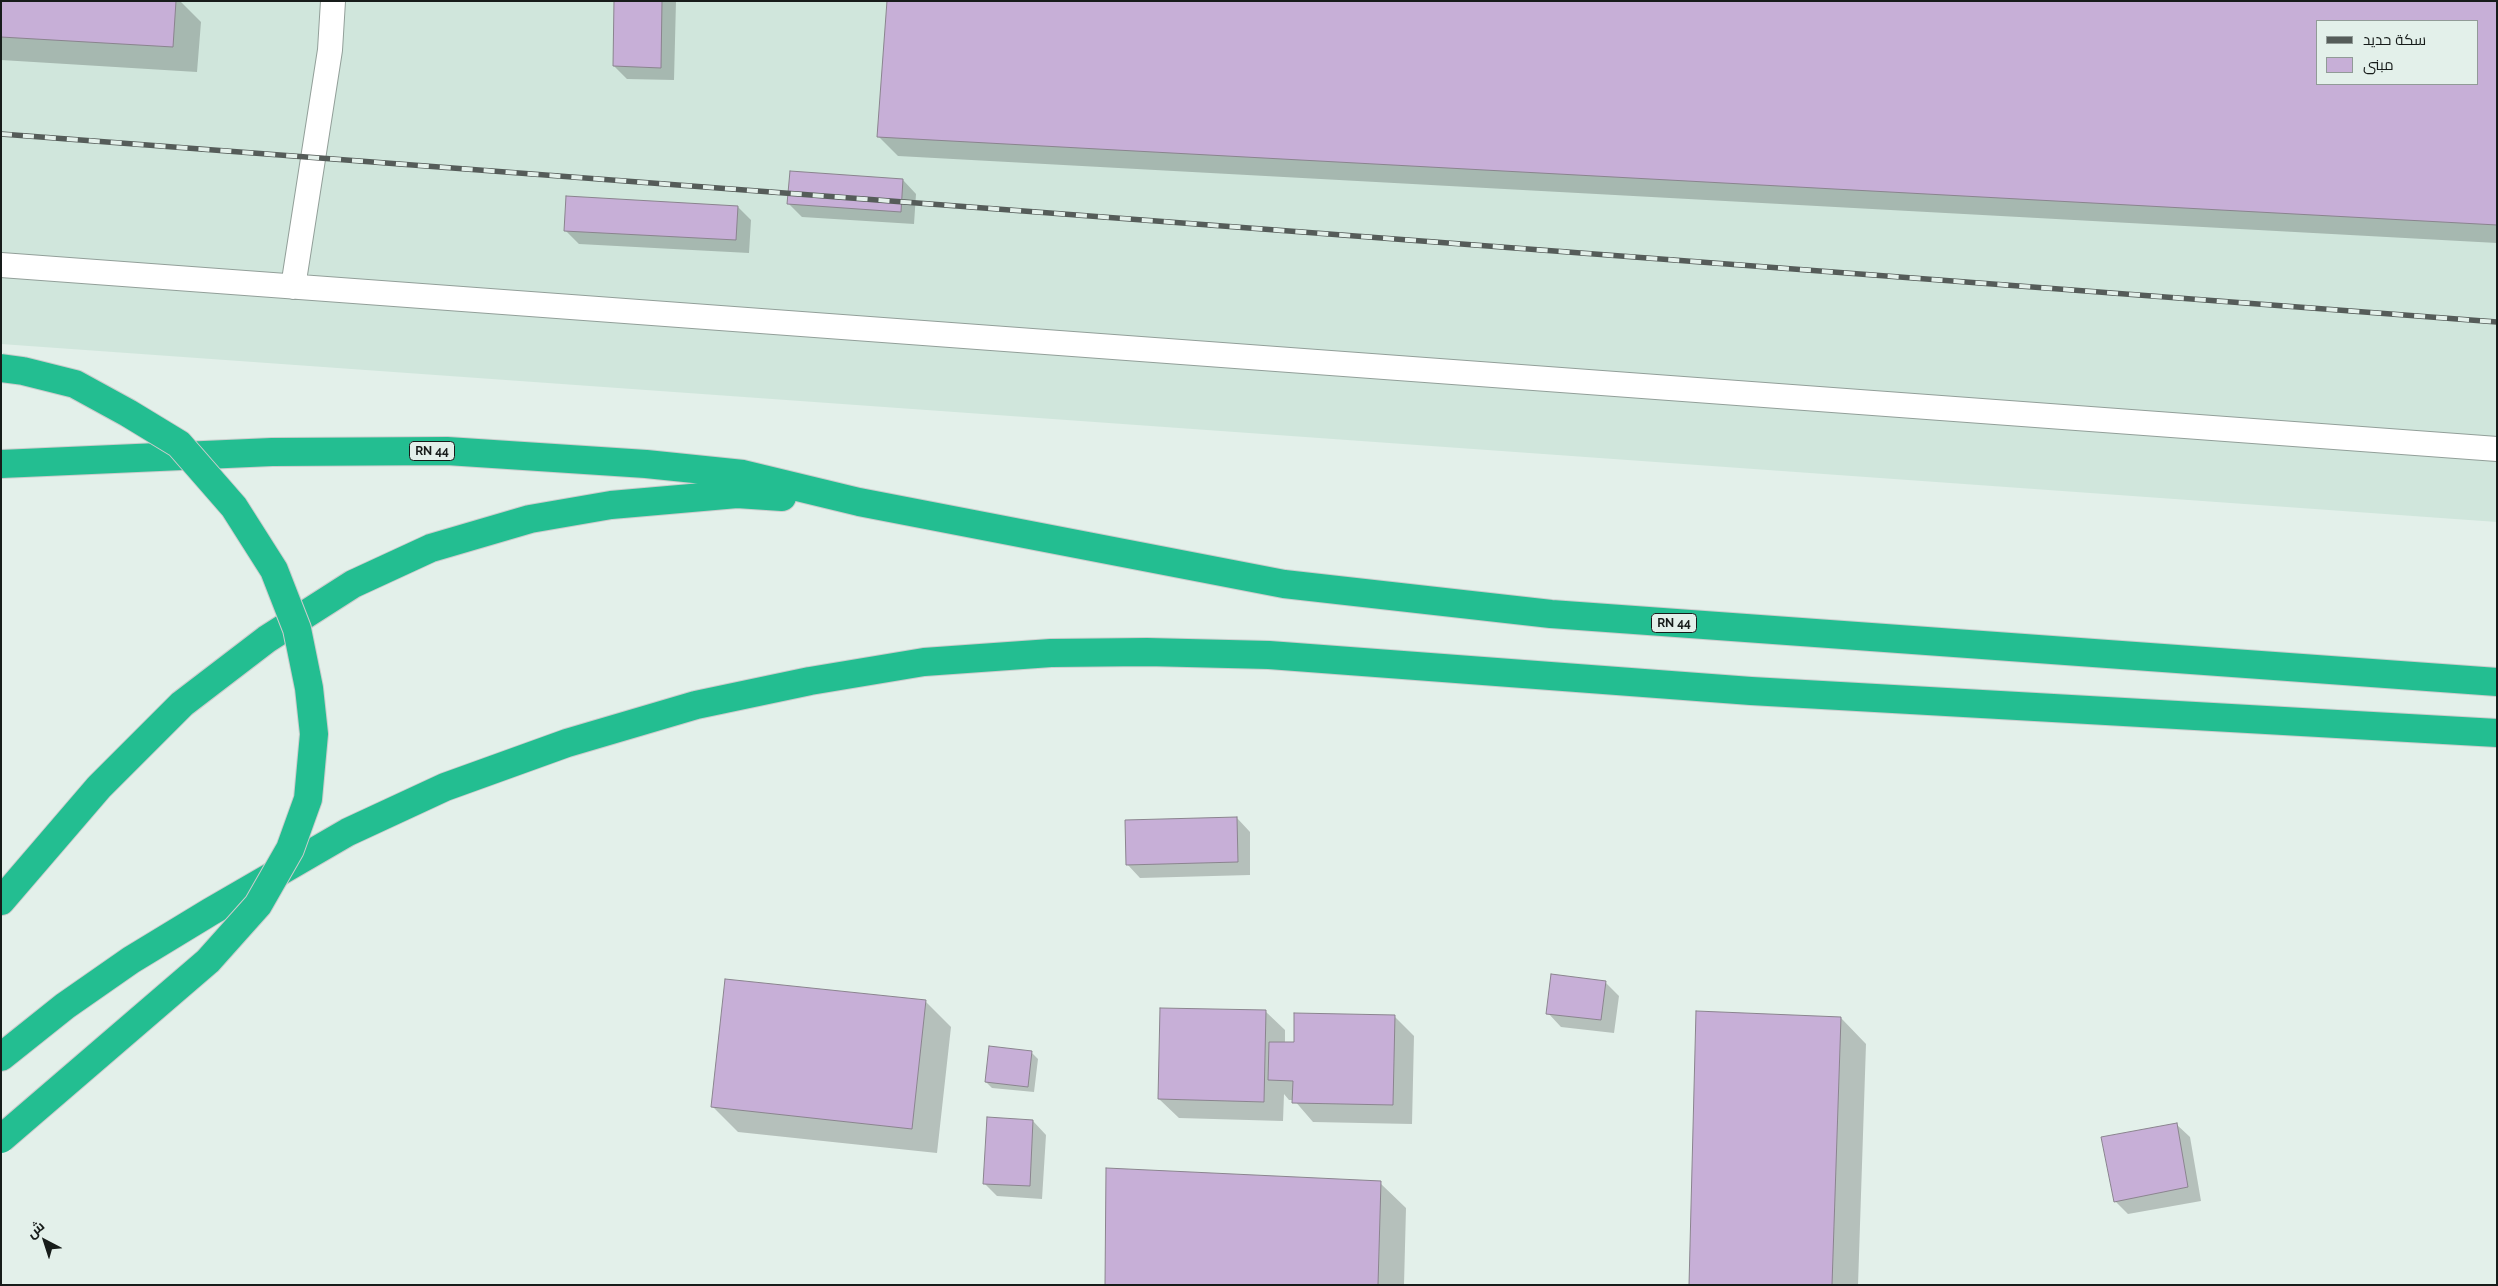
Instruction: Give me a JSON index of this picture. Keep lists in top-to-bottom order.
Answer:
{
  "streets": {
    "highway": ["RN 44"]
  },
  "legend": ["سكة حديد", "مبنى"],
  "north": "top left"
}
